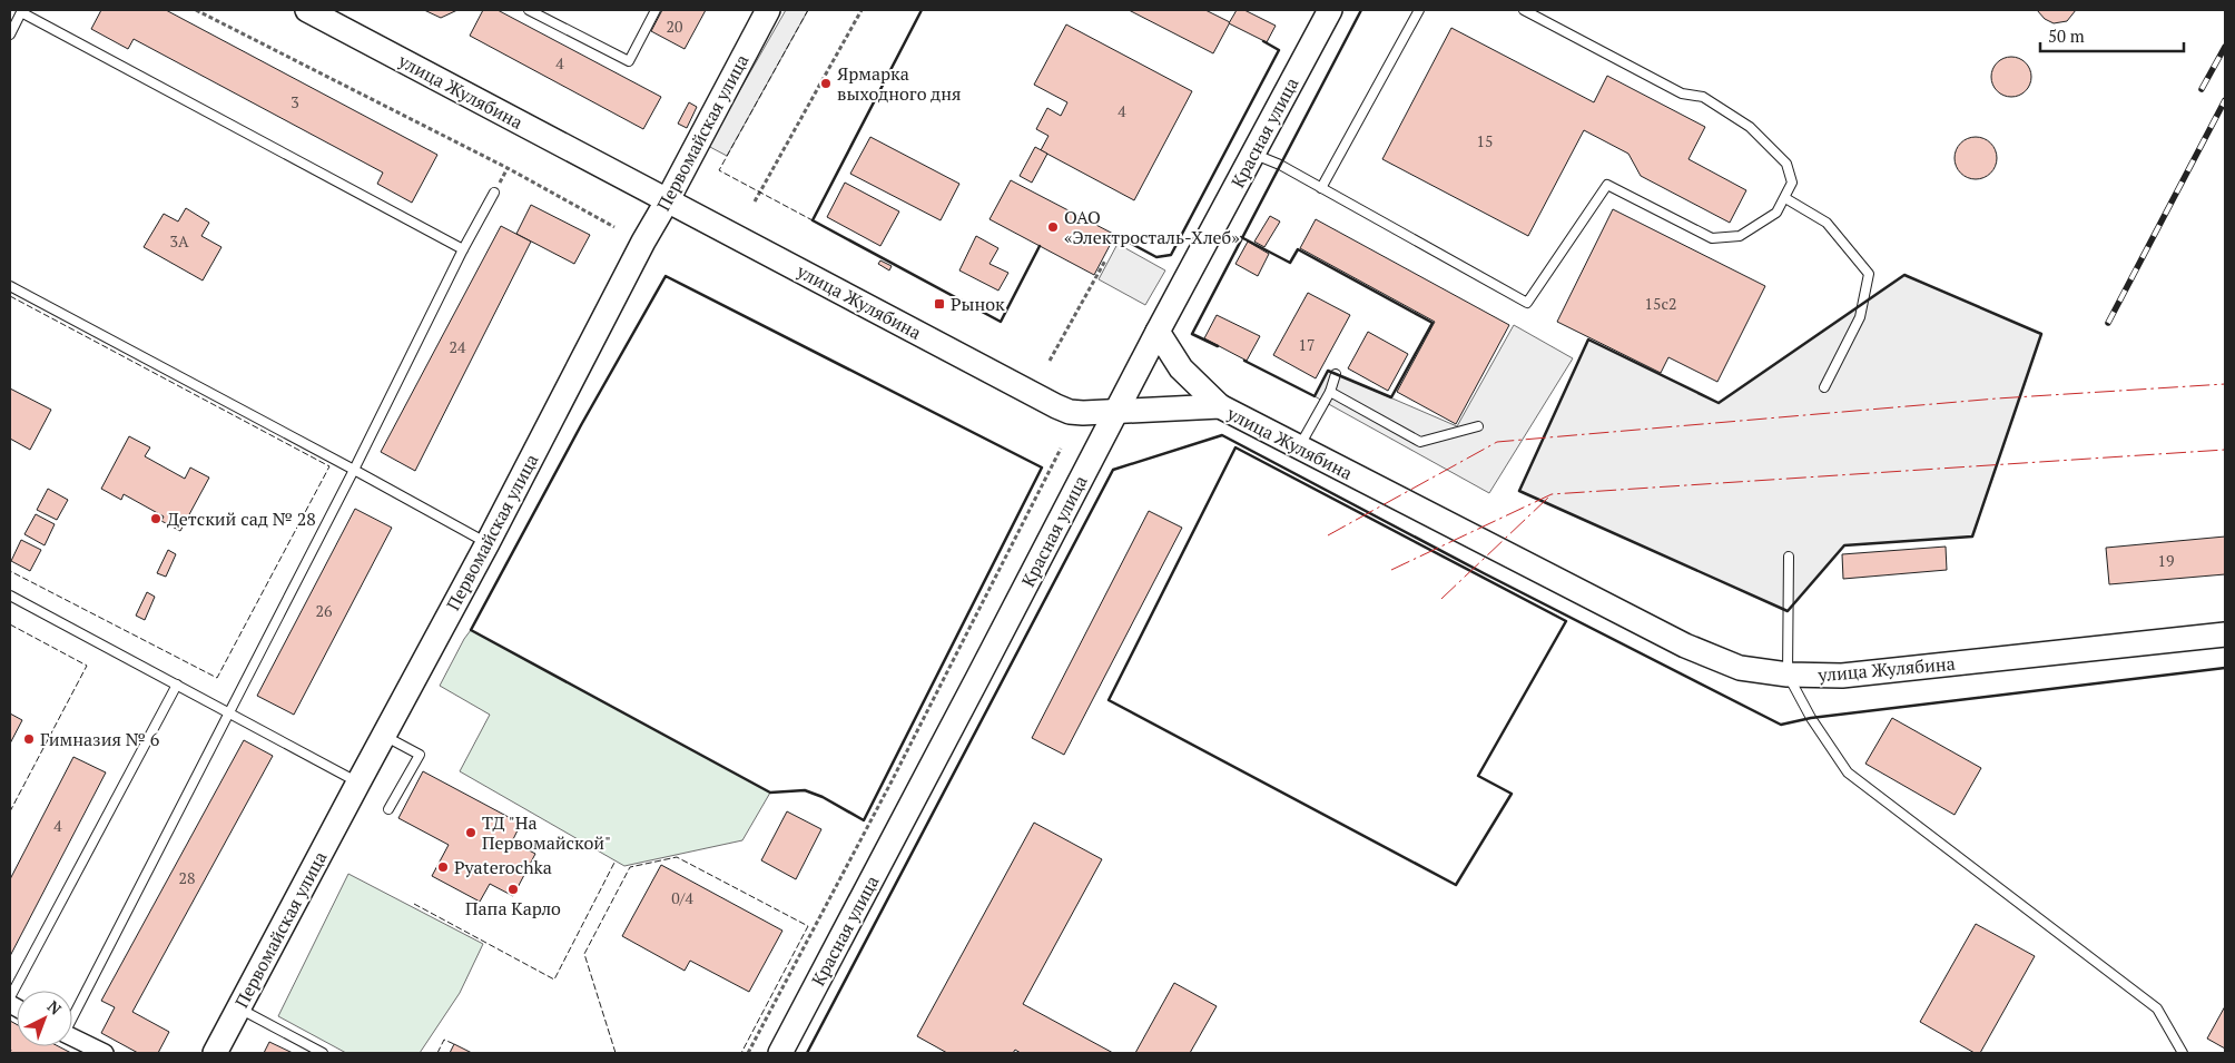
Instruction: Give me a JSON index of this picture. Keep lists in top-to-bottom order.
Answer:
{
  "streets": {
    "main road": ["улица Жулябина", "Первомайская улица", "Красная улица"]
  },
  "crossings": [
    ["улица Жулябина", "Первомайская улица"],
    ["улица Жулябина", "Красная улица"]
  ],
  "places": {
    "other": [
      "Ярмарка выходного дня",
      "ОАО «Электросталь-Хлеб»",
      "Детский сад № 28",
      "Гимназия № 6",
      "ТД \"На Первомайской\"",
      "Pyaterochka",
      "Папа Карло"
    ],
    "transit": ["Рынок"]
  },
  "house_numbers": [
    "20",
    "4",
    "3",
    "4",
    "15",
    "3А",
    "15с2",
    "17",
    "24",
    "19",
    "26",
    "4",
    "28",
    "0/4"
  ],
  "scale_bar": "50 m",
  "north": "top right"
}
